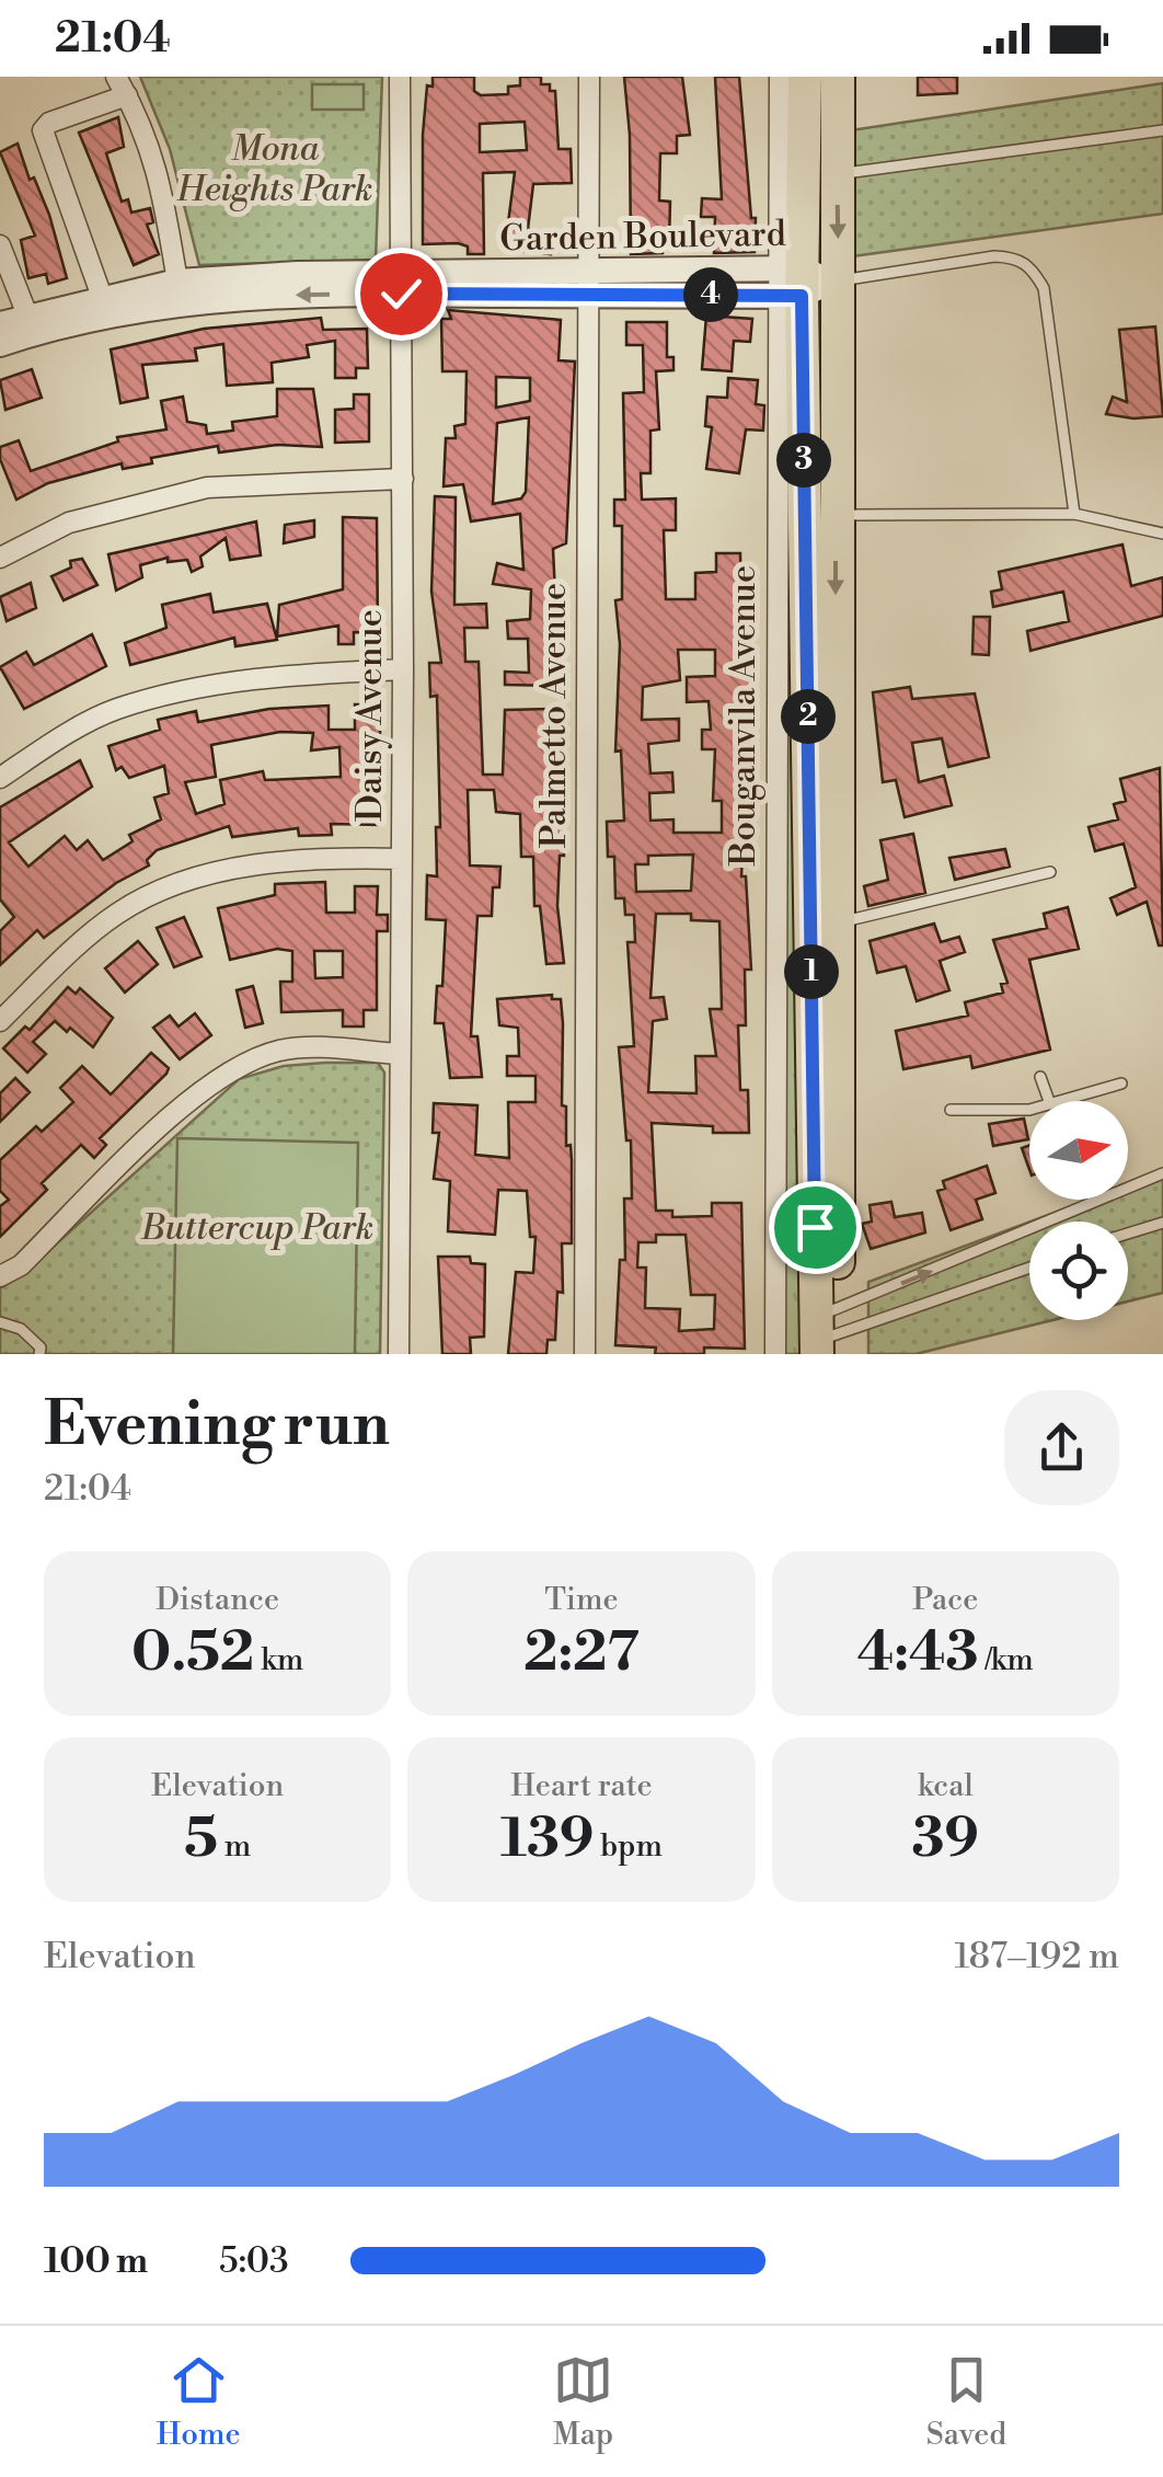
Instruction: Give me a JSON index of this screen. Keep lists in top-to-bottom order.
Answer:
{
  "streets": {
    "street": [
      "Garden Boulevard",
      "Daisy Avenue",
      "Palmetto Avenue",
      "Bouganvila Avenue"
    ]
  },
  "crossings": [
    ["Garden Boulevard", "Daisy Avenue"],
    ["Garden Boulevard", "Palmetto Avenue"],
    ["Garden Boulevard", "Bouganvila Avenue"]
  ],
  "parks": ["Mona Heights Park", "Buttercup Park"],
  "north": "right",
  "page": {
    "status": "21:04",
    "pins": [
      "4",
      "3",
      "2",
      "1"
    ],
    "heading": ["Evening run", "21:04"],
    "stats": [
      ["Distance", "0.52 km"],
      ["Time", "2:27"],
      ["Pace", "4:43 /km"],
      ["Elevation", "5 m"],
      ["Heart rate", "139 bpm"],
      ["kcal", "39"]
    ],
    "chart": ["Elevation", "187–192 m"],
    "list": [
      {
        "name": "100 m",
        "note": "5:03"
      }
    ],
    "tabs": ["Home", "Map", "Saved"]
  }
}
